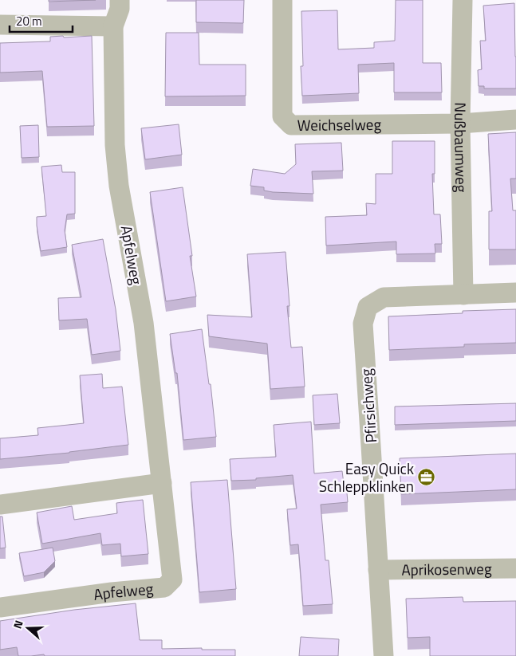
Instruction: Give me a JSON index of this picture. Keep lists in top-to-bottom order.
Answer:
{
  "streets": {
    "street": [
      "Weichselweg",
      "Nußbaumweg",
      "Apfelweg",
      "Pfirsichweg",
      "Aprikosenweg"
    ]
  },
  "crossings": [
    ["Weichselweg", "Nußbaumweg"],
    ["Nußbaumweg", "Pfirsichweg"],
    ["Pfirsichweg", "Aprikosenweg"]
  ],
  "places": {
    "office": ["Easy Quick Schleppklinken"]
  },
  "scale_bar": "20 m",
  "north": "left"
}
